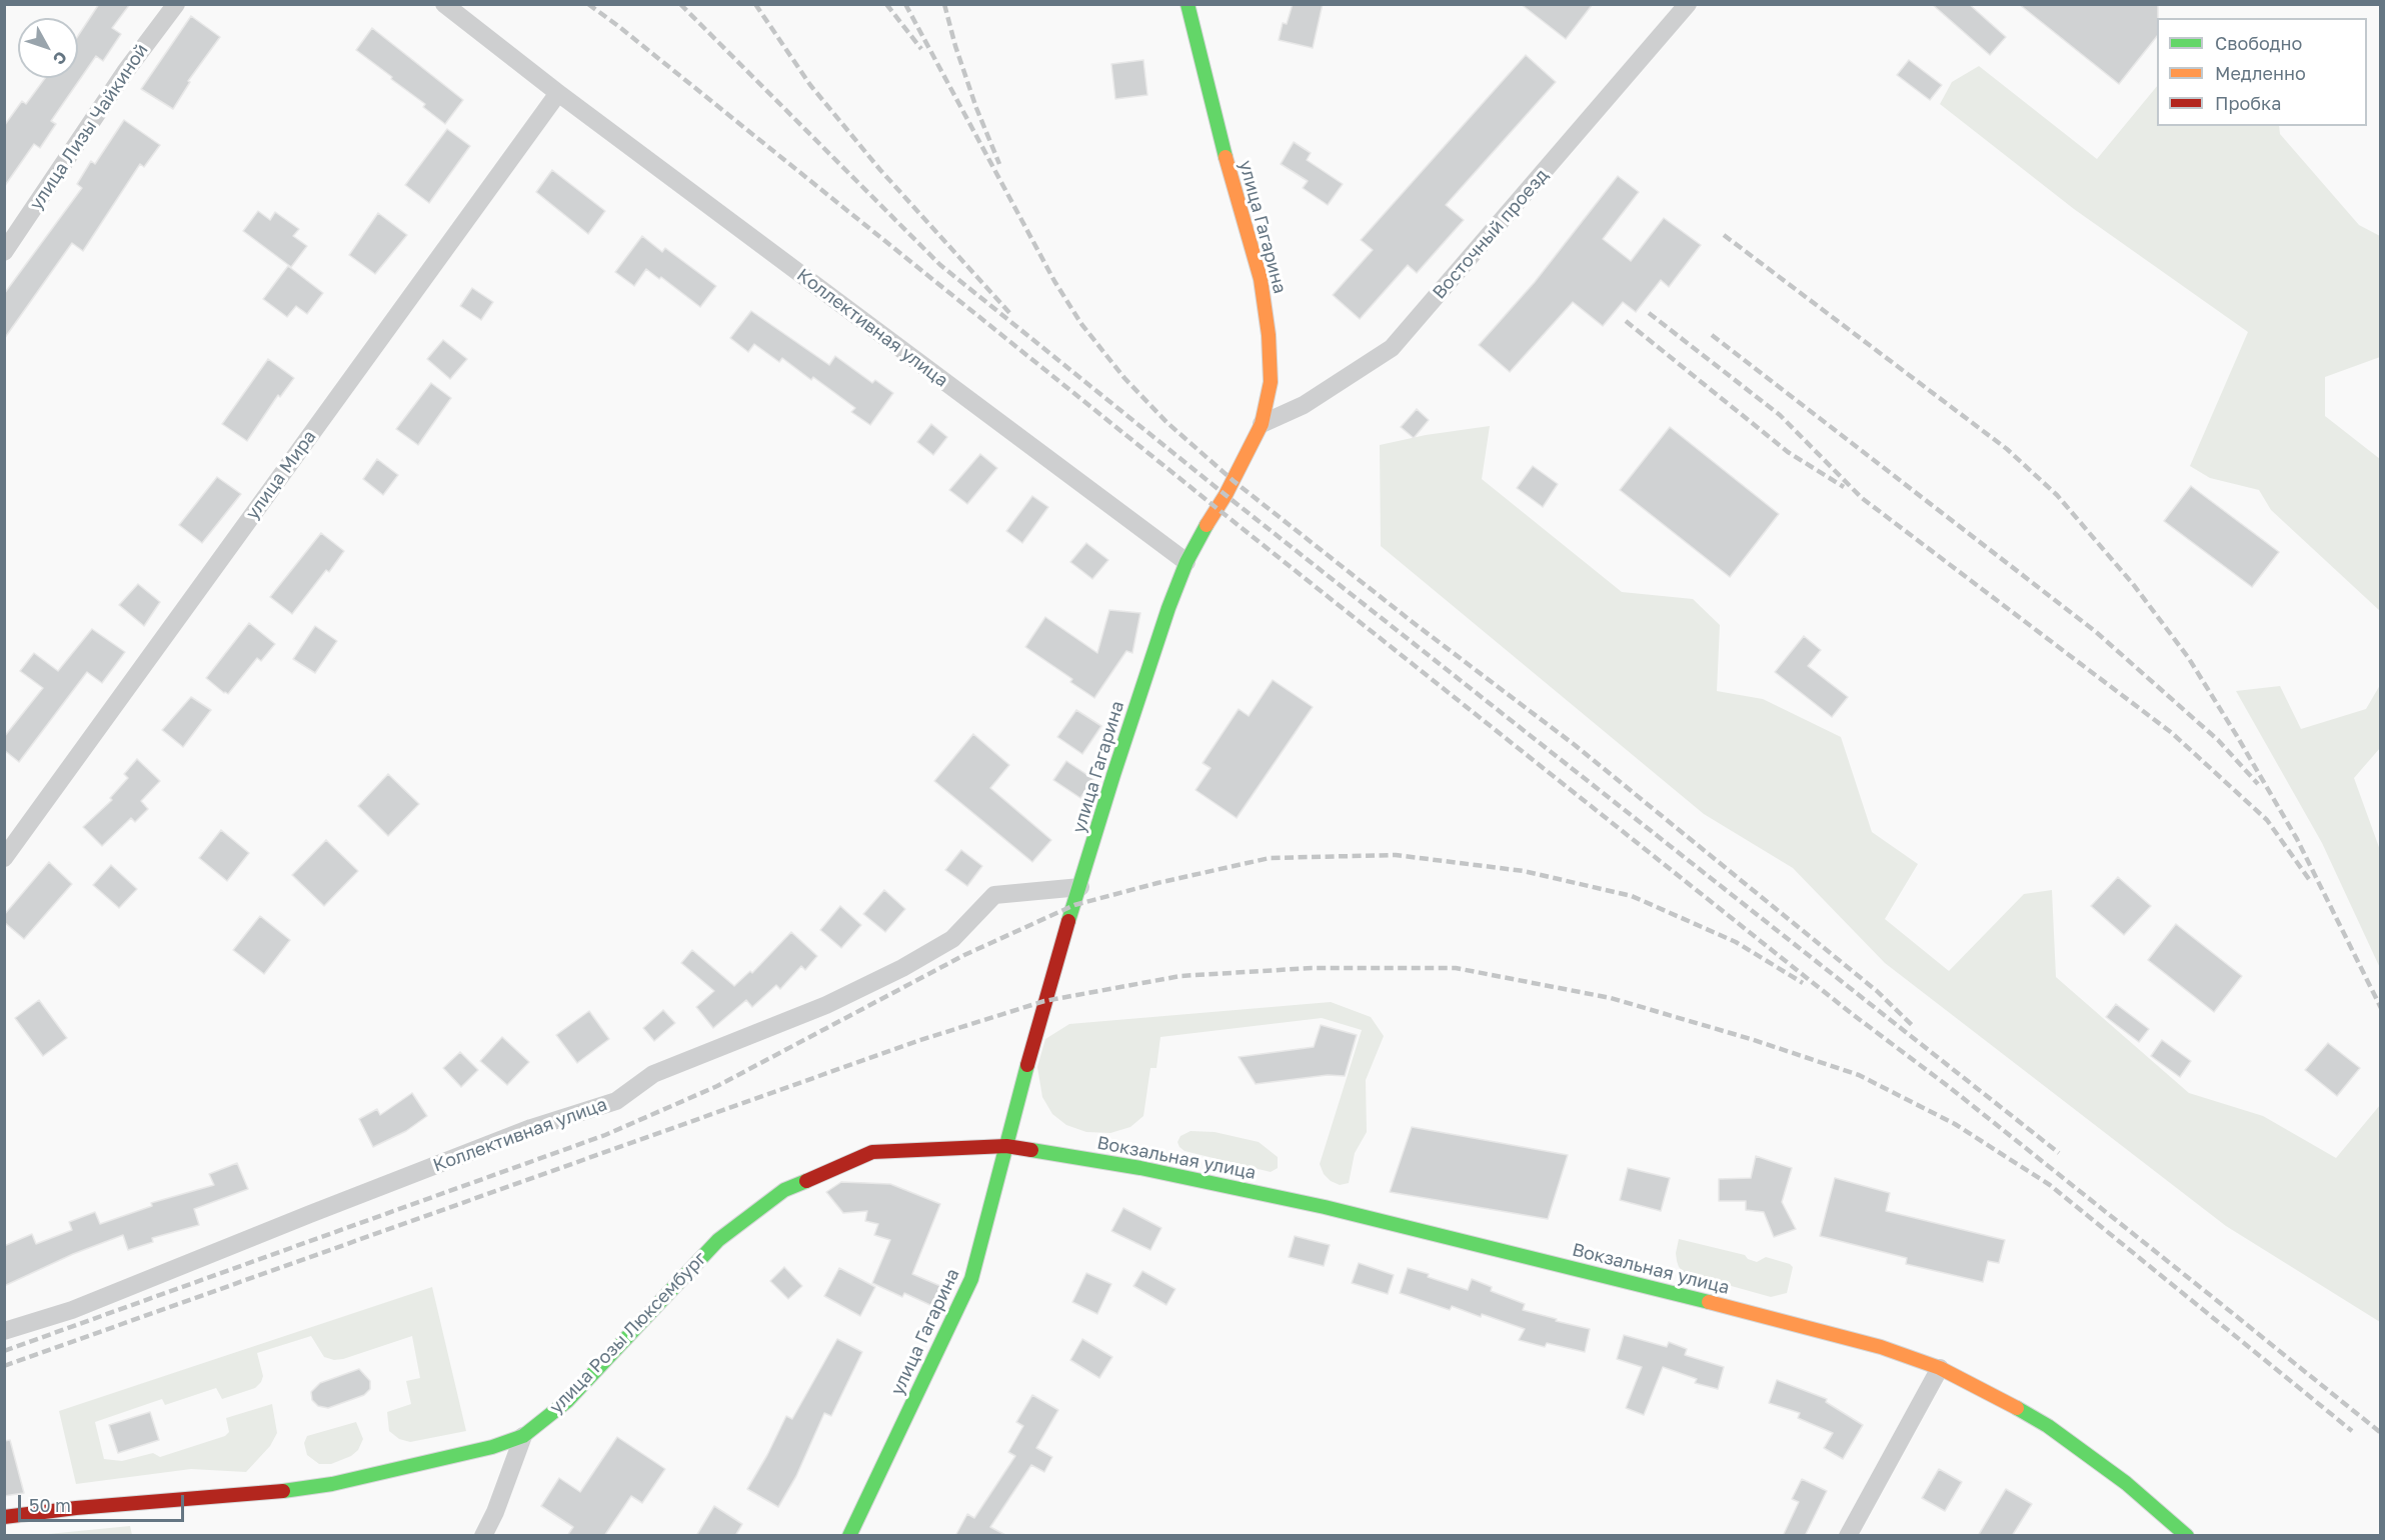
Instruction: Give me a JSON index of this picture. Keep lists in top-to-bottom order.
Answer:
{
  "streets": {
    "main road": ["улица Гагарина", "Вокзальная улица", "улица Розы Люксембург"],
    "street": [
      "улица Лизы Чайкиной",
      "Восточный проезд",
      "Коллективная улица",
      "улица Мира"
    ]
  },
  "crossings": [
    ["улица Гагарина", "Восточный проезд"],
    ["улица Гагарина", "Коллективная улица"],
    ["улица Гагарина", "улица Розы Люксембург"],
    ["Коллективная улица", "улица Мира"],
    ["Вокзальная улица", "улица Розы Люксембург"]
  ],
  "legend": ["Свободно", "Медленно", "Пробка"],
  "scale_bar": "50 m",
  "north": "bottom right"
}
